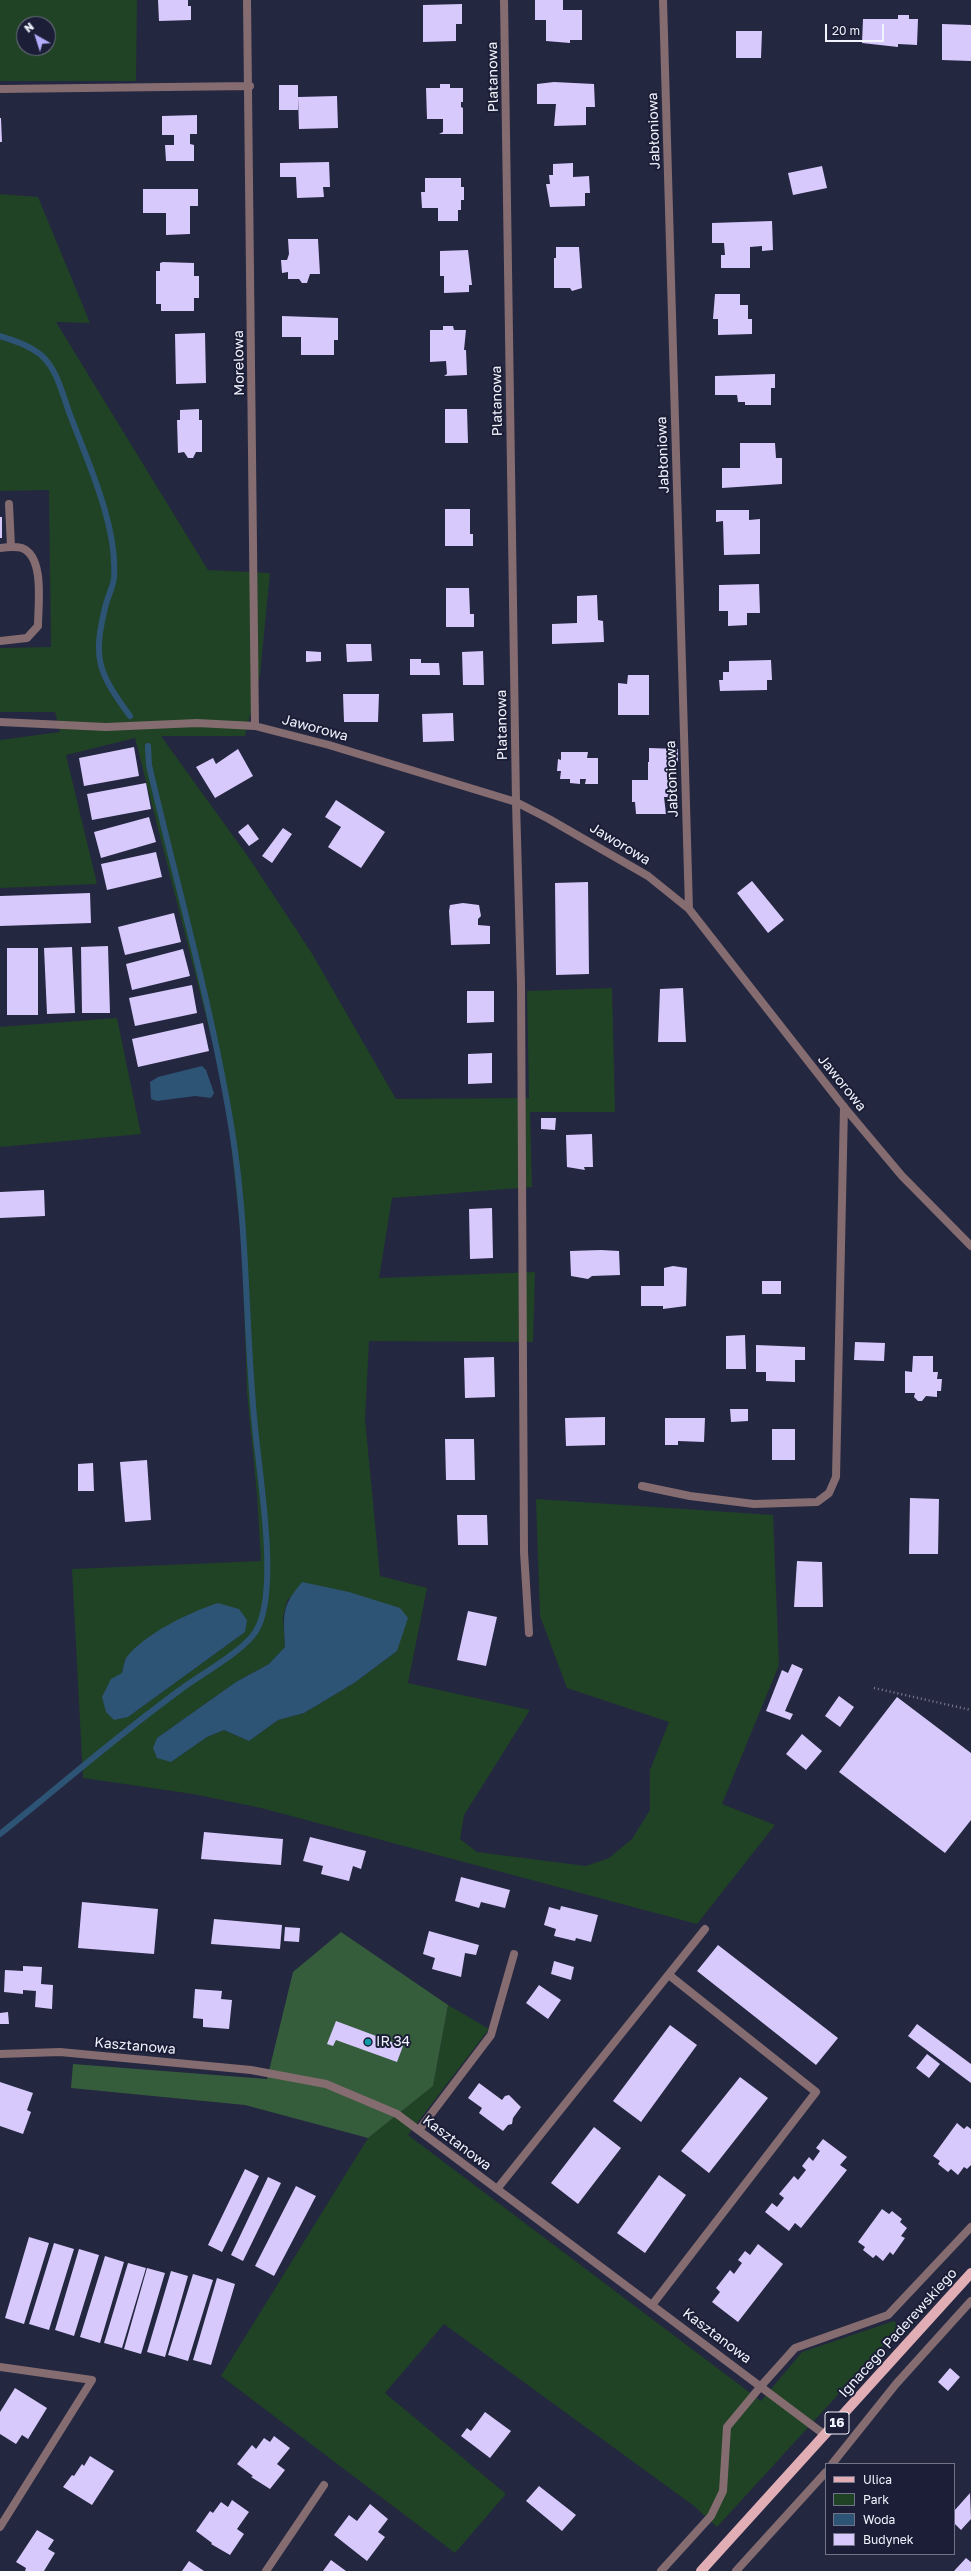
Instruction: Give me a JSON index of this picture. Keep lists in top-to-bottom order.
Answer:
{
  "streets": {
    "main road": ["Ignacego Paderewskiego", "16"],
    "street": [
      "Platanowa",
      "Jabłoniowa",
      "Morelowa",
      "Jaworowa",
      "Kasztanowa"
    ]
  },
  "crossings": [
    ["Platanowa", "Jaworowa"],
    ["Jabłoniowa", "Jaworowa"],
    ["Morelowa", "Jaworowa"],
    ["Kasztanowa", "Ignacego Paderewskiego"]
  ],
  "places": ["IR 34"],
  "legend": [
    "Ulica",
    "Park",
    "Woda",
    "Budynek"
  ],
  "scale_bar": "20 m",
  "north": "top left"
}
